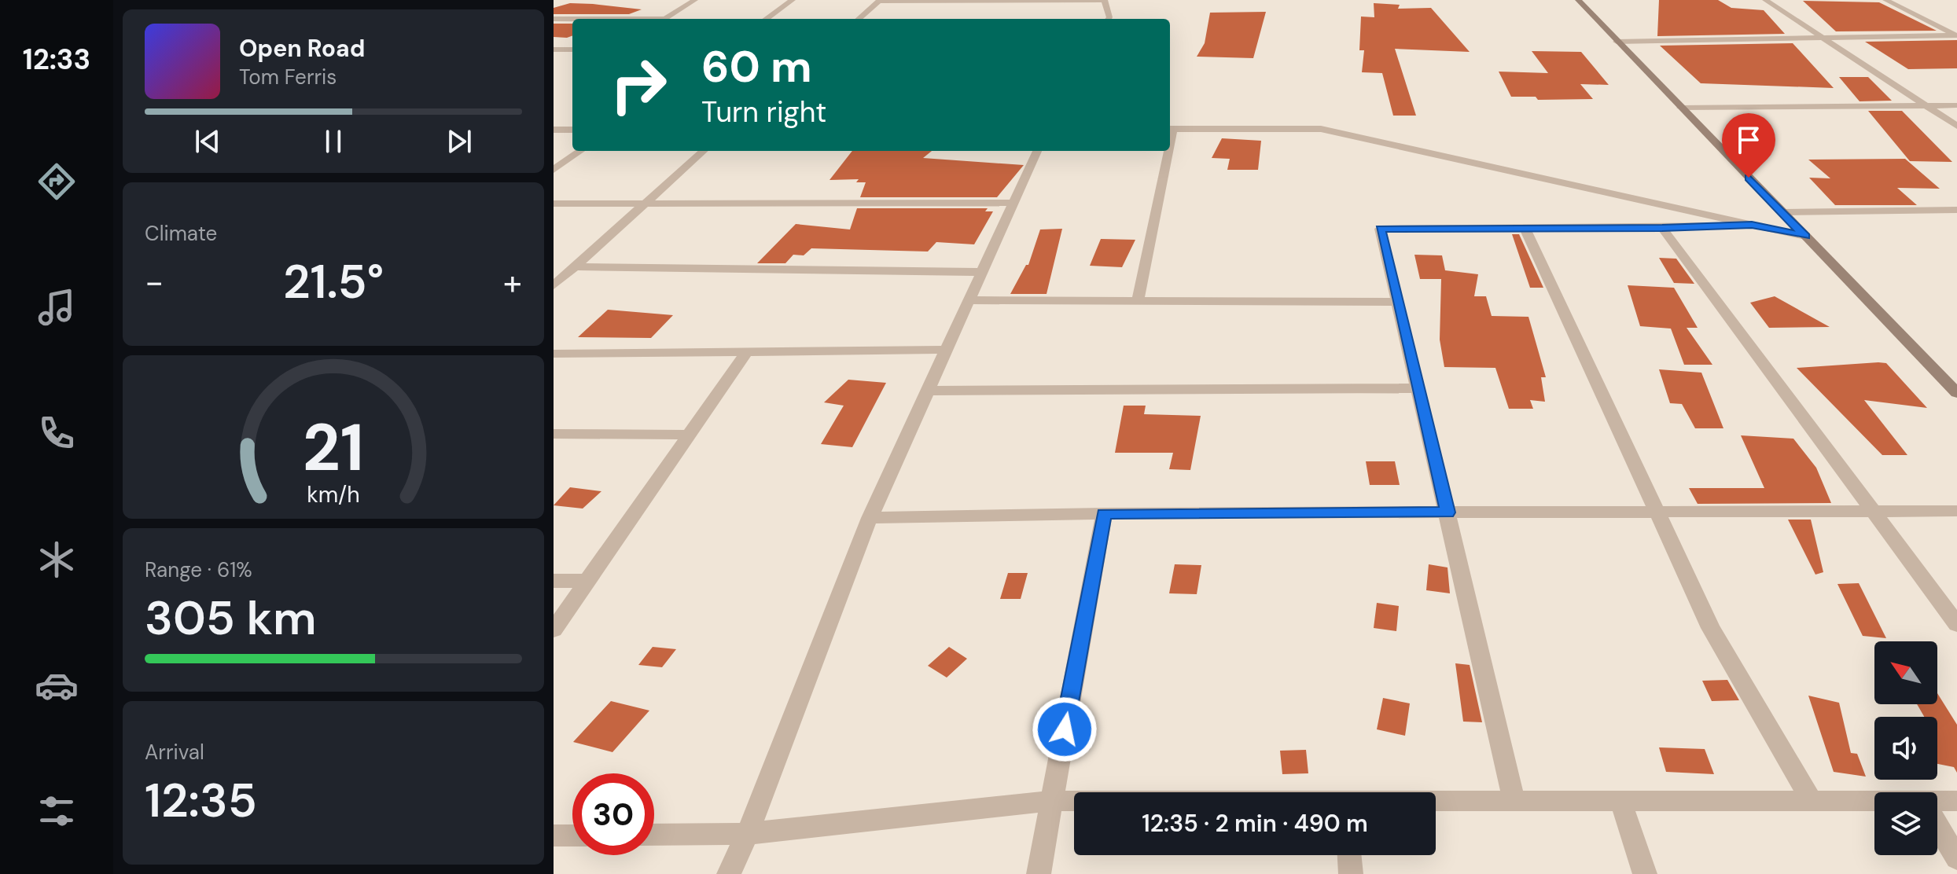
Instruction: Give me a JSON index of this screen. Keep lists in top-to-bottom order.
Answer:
{
  "north": "top left",
  "page": {
    "tabs": "12:33",
    "turn": ["60 m", "Turn right"],
    "song": ["Open Road", "Tom Ferris"],
    "tile": [
      "Climate",
      ["Range · 61%", "305 km"],
      ["Arrival", "12:35"]
    ],
    "heat": ["−", "21.5°", "+"],
    "limit": "30",
    "trip": "12:35 · 2 min · 490 m",
    "gauge": ["21", "km/h"]
  }
}
